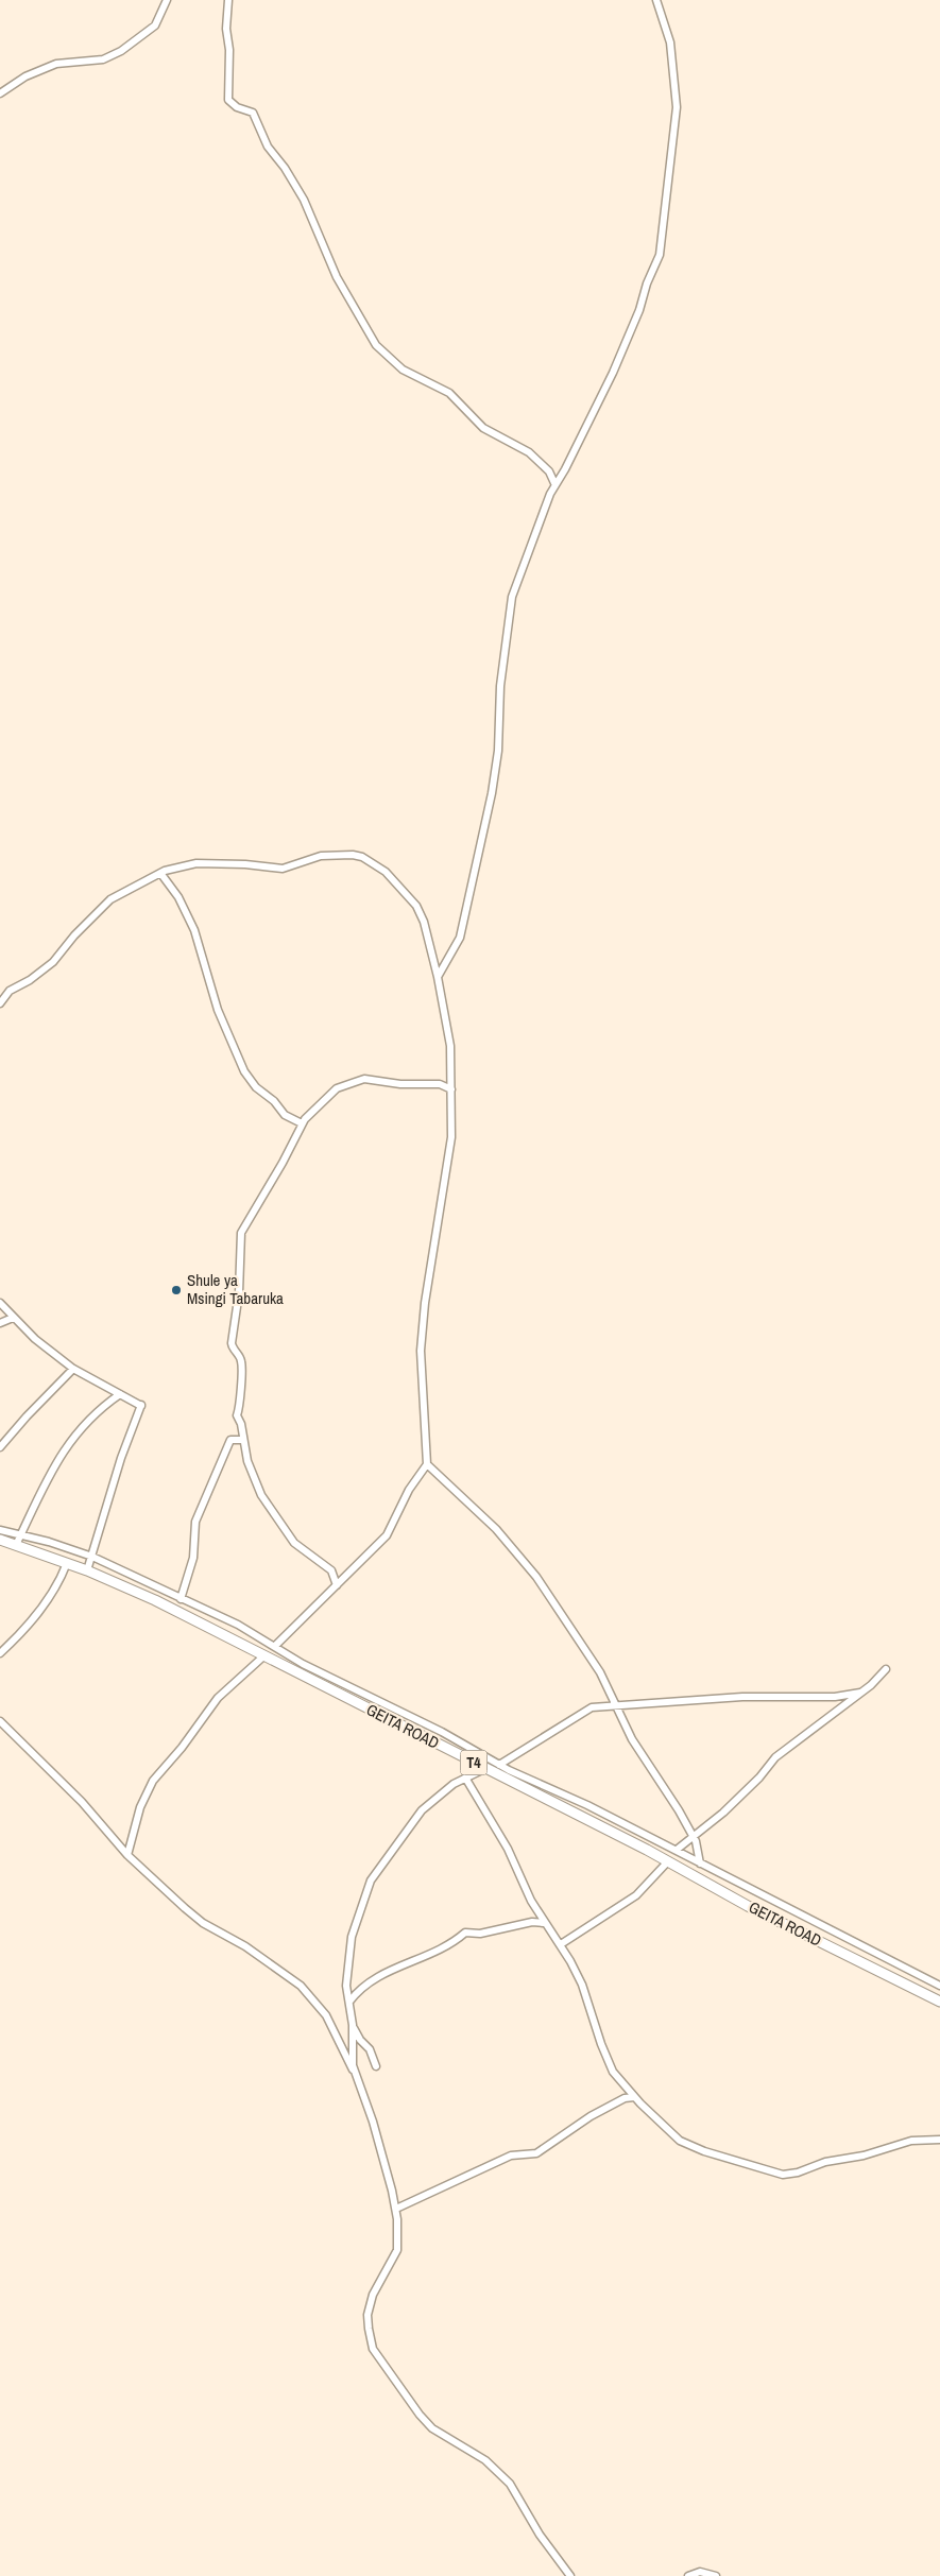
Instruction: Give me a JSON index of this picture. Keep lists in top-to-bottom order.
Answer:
{
  "streets": {
    "highway": ["GEITA ROAD", "T4"]
  },
  "places": ["Shule ya Msingi Tabaruka"]
}
